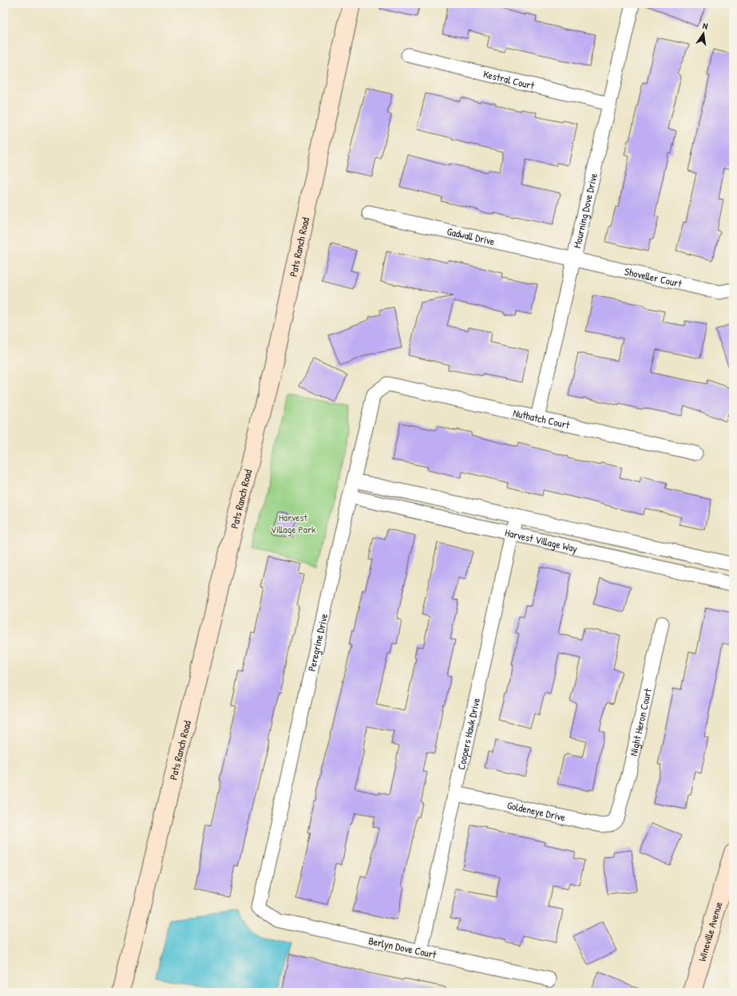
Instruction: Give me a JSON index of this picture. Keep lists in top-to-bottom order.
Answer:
{
  "streets": {
    "street": [
      "Kestral Court",
      "Mourning Dove Drive",
      "Gadwall Drive",
      "Pats Ranch Road",
      "Shoveller Court",
      "Nuthatch Court",
      "Harvest Village Way",
      "Peregrine Drive",
      "Night Heron Court",
      "Coopers Hawk Drive",
      "Goldeneye Drive",
      "Wineville Avenue",
      "Berlyn Dove Court"
    ]
  },
  "crossings": [
    ["Kestral Court", "Mourning Dove Drive"],
    ["Mourning Dove Drive", "Gadwall Drive"],
    ["Mourning Dove Drive", "Shoveller Court"],
    ["Mourning Dove Drive", "Nuthatch Court"],
    ["Gadwall Drive", "Shoveller Court"],
    ["Nuthatch Court", "Peregrine Drive"],
    ["Harvest Village Way", "Peregrine Drive"],
    ["Harvest Village Way", "Coopers Hawk Drive"],
    ["Peregrine Drive", "Berlyn Dove Court"],
    ["Night Heron Court", "Goldeneye Drive"],
    ["Coopers Hawk Drive", "Goldeneye Drive"],
    ["Coopers Hawk Drive", "Berlyn Dove Court"]
  ],
  "parks": ["Harvest Village Park"],
  "north": "top"
}
